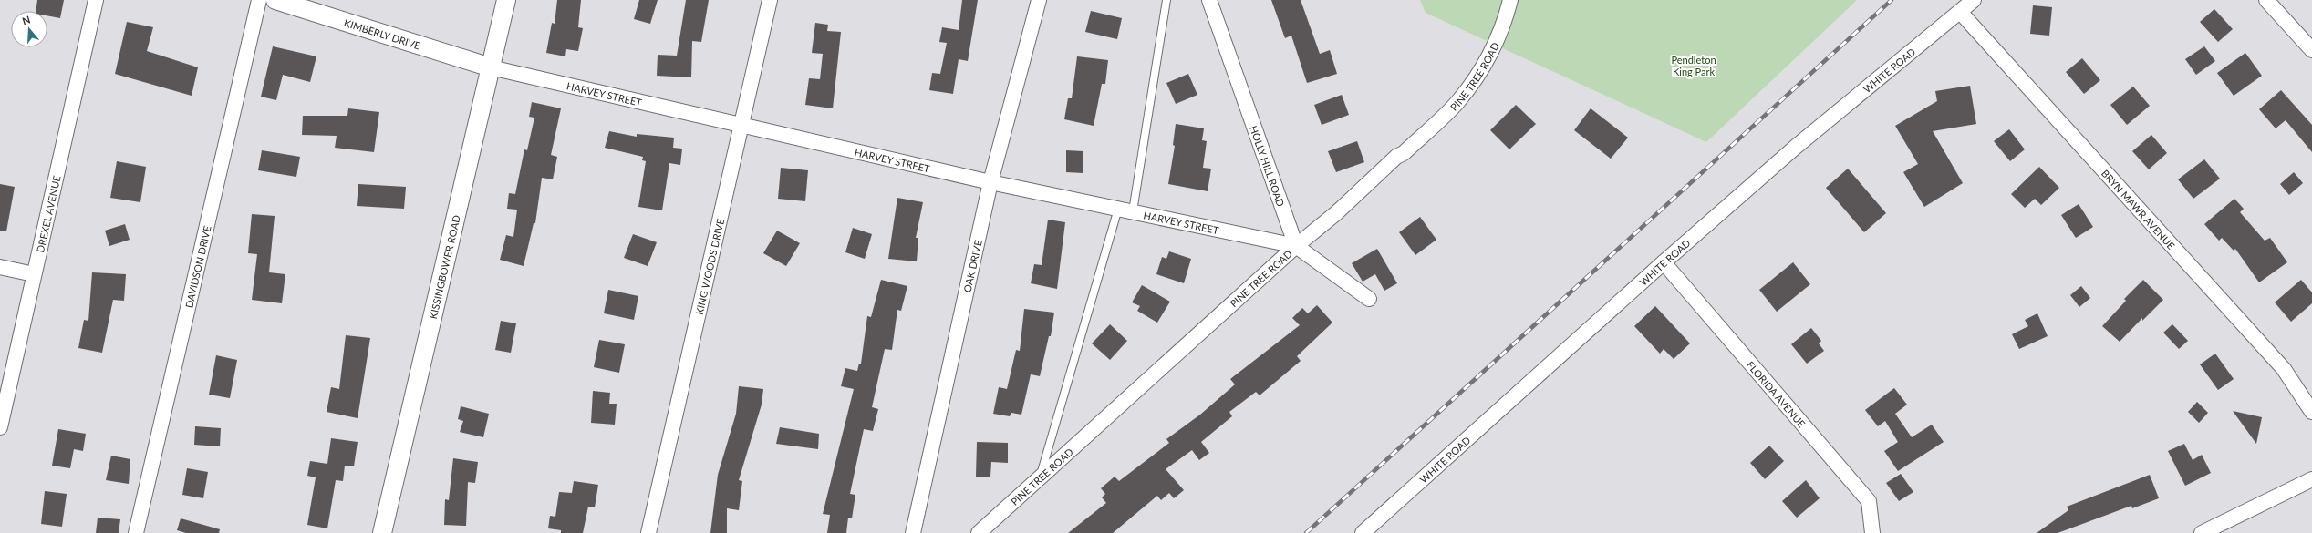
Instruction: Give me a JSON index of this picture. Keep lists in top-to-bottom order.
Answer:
{
  "streets": {
    "street": [
      "KIMBERLY DRIVE",
      "WHITE ROAD",
      "PINE TREE ROAD",
      "HARVEY STREET",
      "HOLLY HILL ROAD",
      "BRYN MAWR AVENUE",
      "DREXEL AVENUE",
      "DAVIDSON DRIVE",
      "OAK DRIVE",
      "KISSINGBOWER ROAD",
      "KING WOODS DRIVE",
      "FLORIDA AVENUE"
    ]
  },
  "crossings": [
    ["KIMBERLY DRIVE", "HARVEY STREET"],
    ["KIMBERLY DRIVE", "KISSINGBOWER ROAD"],
    ["WHITE ROAD", "BRYN MAWR AVENUE"],
    ["WHITE ROAD", "FLORIDA AVENUE"],
    ["PINE TREE ROAD", "HARVEY STREET"],
    ["PINE TREE ROAD", "HOLLY HILL ROAD"],
    ["HARVEY STREET", "HOLLY HILL ROAD"],
    ["HARVEY STREET", "OAK DRIVE"],
    ["HARVEY STREET", "KISSINGBOWER ROAD"],
    ["HARVEY STREET", "KING WOODS DRIVE"]
  ],
  "parks": ["Pendleton King Park"],
  "north": "top"
}
